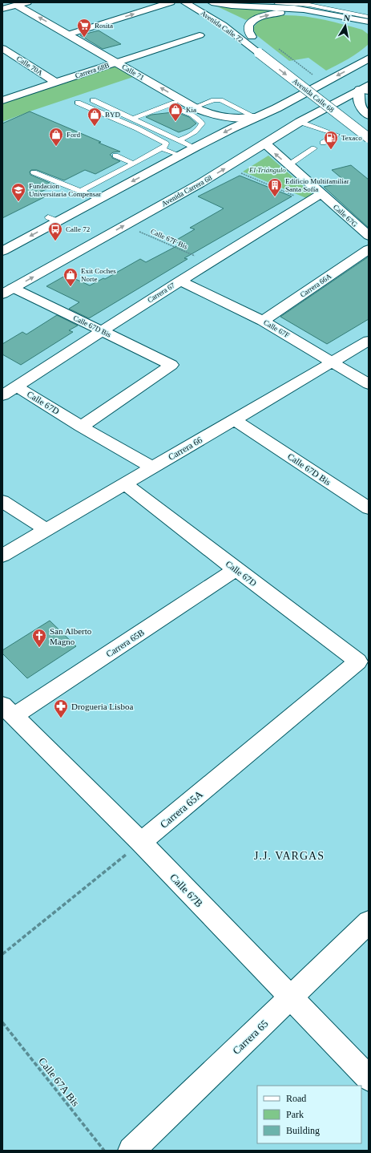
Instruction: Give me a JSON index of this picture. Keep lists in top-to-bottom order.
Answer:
{
  "streets": {
    "street": [
      "Avenida Calle 72",
      "Calle 70A",
      "Carrera 68B",
      "Calle 71",
      "Avenida Calle 68",
      "Avenida Carrera 68",
      "Calle 67G",
      "Carrera 66A",
      "Carrera 67",
      "Calle 67D Bis",
      "Calle 67F",
      "Calle 67D",
      "Carrera 66",
      "Carrera 65B",
      "Carrera 65A",
      "Calle 67B",
      "Carrera 65"
    ],
    "path": ["Calle 67F Bis", "Calle 67A Bis"]
  },
  "crossings": [
    ["Avenida Calle 72", "Avenida Calle 68"],
    ["Calle 70A", "Carrera 68B"],
    ["Carrera 68B", "Calle 71"],
    ["Avenida Carrera 68", "Calle 67G"],
    ["Avenida Carrera 68", "Calle 67F Bis"],
    ["Avenida Carrera 68", "Calle 67D Bis"],
    ["Calle 67G", "Carrera 67"],
    ["Calle 67F Bis", "Carrera 67"],
    ["Carrera 66A", "Calle 67F"],
    ["Carrera 67", "Calle 67D Bis"],
    ["Carrera 67", "Calle 67F"],
    ["Carrera 67", "Calle 67D"],
    ["Calle 67D Bis", "Calle 67D"],
    ["Calle 67D Bis", "Carrera 66"],
    ["Calle 67F", "Carrera 66"],
    ["Calle 67D", "Carrera 66"],
    ["Calle 67D", "Carrera 65B"],
    ["Calle 67D", "Carrera 65A"],
    ["Carrera 65B", "Calle 67B"],
    ["Carrera 65A", "Calle 67B"],
    ["Calle 67B", "Carrera 65"]
  ],
  "one_way": ["Calle 71"],
  "districts": ["J.J. VARGAS"],
  "parks": ["El Triángulo"],
  "places": {
    "supermarket": ["Rosita"],
    "shop": [
      "Kia",
      "BYD",
      "Ford",
      "Exit Coches Norte"
    ],
    "fuel station": ["Texaco"],
    "building": ["Edificio Multifamiliar Santa Sofía"],
    "school or university": ["Fundacion Universitaria Compensar"],
    "bus stop": ["Calle 72"],
    "church": ["San Alberto Magno"],
    "pharmacy": ["Drogueria Lisboa"]
  },
  "legend": ["Road", "Park", "Building"],
  "north": "top"
}
